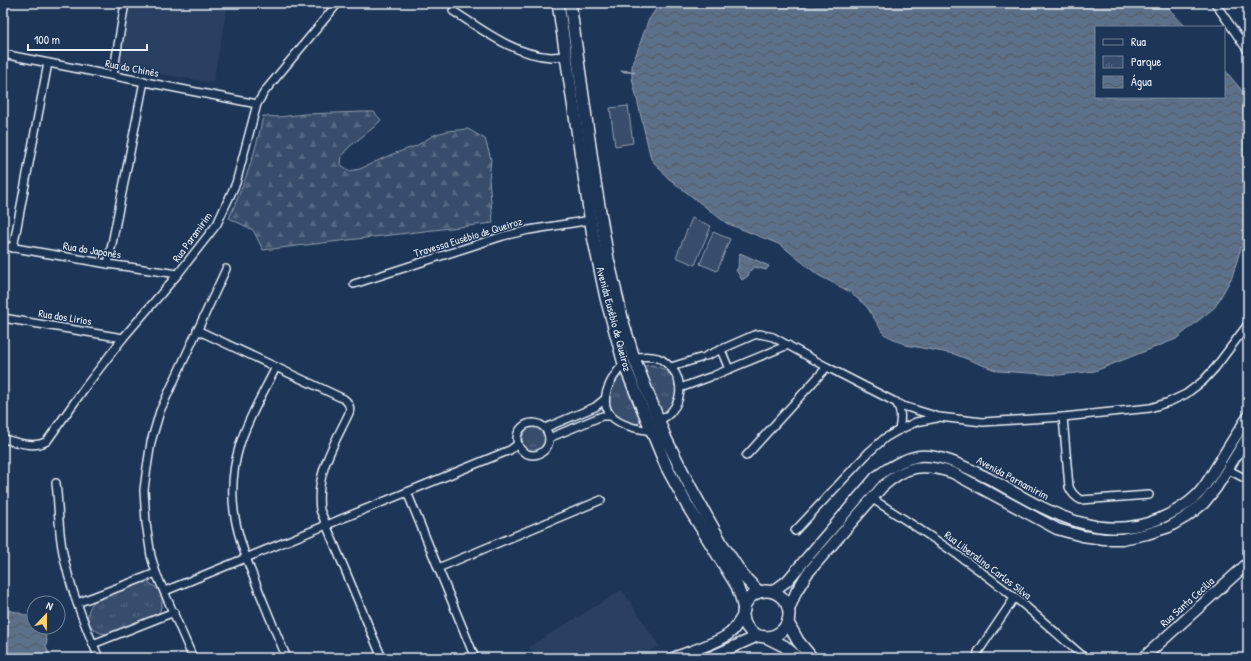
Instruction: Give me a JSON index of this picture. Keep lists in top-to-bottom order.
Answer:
{
  "streets": {
    "main road": ["Avenida Eusébio de Queiroz"],
    "street": [
      "Rua do Chinês",
      "Rua Paramirim",
      "Travessa Eusébio de Queiroz",
      "Rua do Japonês",
      "Rua dos Lirios",
      "Avenida Parnamirim",
      "Rua Liberalino Carlos Silva",
      "Rua Santa Cecilia"
    ]
  },
  "crossings": [
    ["Rua do Chinês", "Rua Paramirim"],
    ["Rua Paramirim", "Rua do Japonês"],
    ["Rua Paramirim", "Rua dos Lirios"],
    ["Travessa Eusébio de Queiroz", "Avenida Eusébio de Queiroz"],
    ["Avenida Eusébio de Queiroz", "Avenida Parnamirim"],
    ["Avenida Parnamirim", "Rua Liberalino Carlos Silva"]
  ],
  "legend": ["Rua", "Parque", "Água"],
  "scale_bar": "100 m",
  "north": "top"
}
